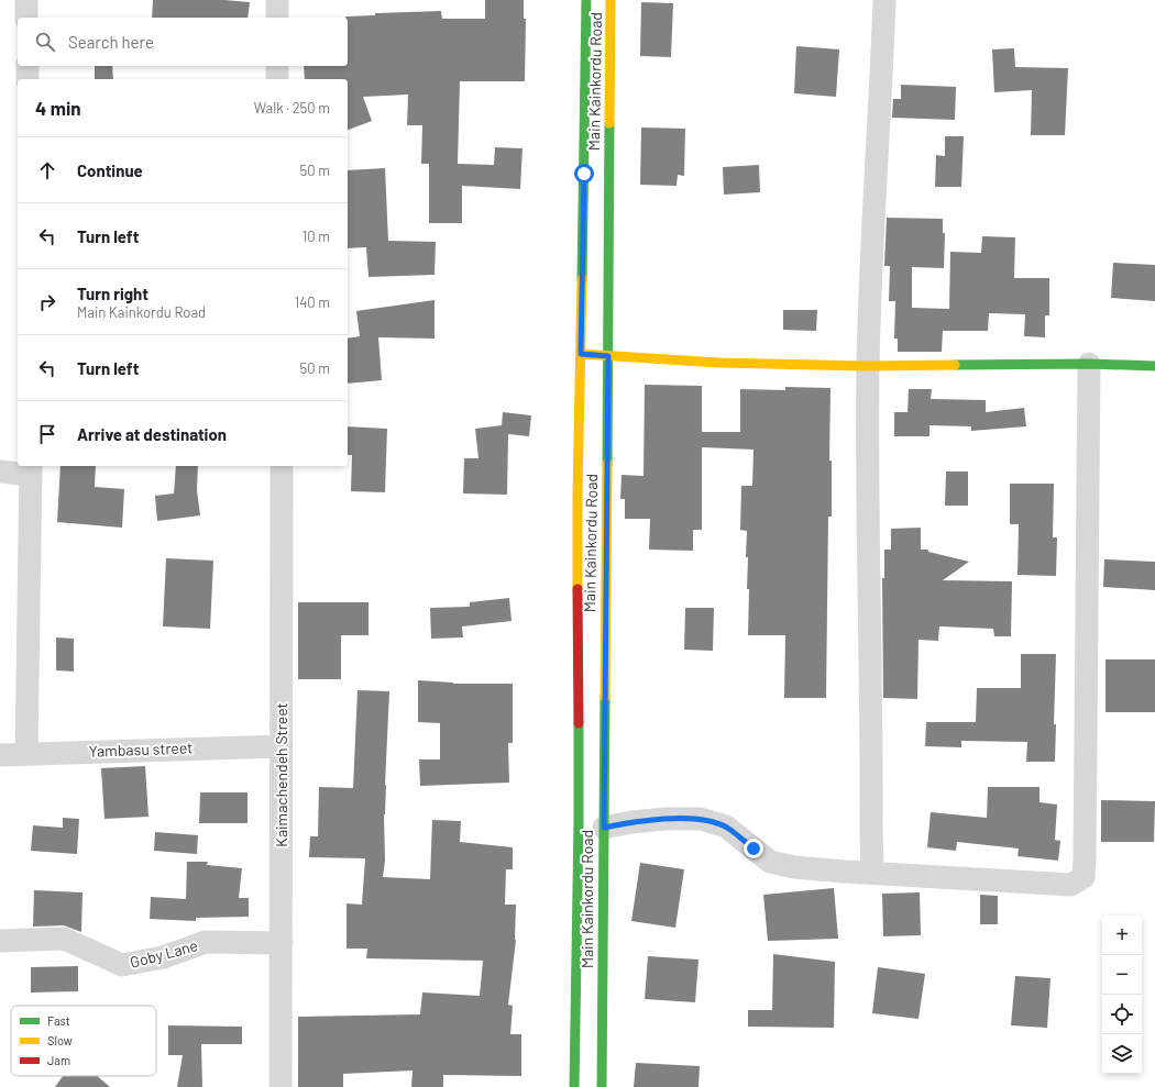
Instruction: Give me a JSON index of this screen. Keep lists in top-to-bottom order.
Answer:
{
  "streets": {
    "main road": ["Main Kainkordu Road"],
    "street": ["Yambasu street", "Kaimachendeh Street", "Goby Lane"]
  },
  "crossings": [
    ["Yambasu street", "Kaimachendeh Street"],
    ["Kaimachendeh Street", "Goby Lane"]
  ],
  "legend": ["Fast", "Slow", "Jam"],
  "page": {
    "search": "Search here",
    "heading": ["4 min", "Walk · 250 m"],
    "list": [
      ["Continue", "50 m"],
      ["Turn left", "10 m"],
      ["Turn right", "Main Kainkordu Road", "140 m"],
      ["Turn left", "50 m"],
      "Arrive at destination"
    ],
    "map_buttons": ["+", "−"]
  }
}
